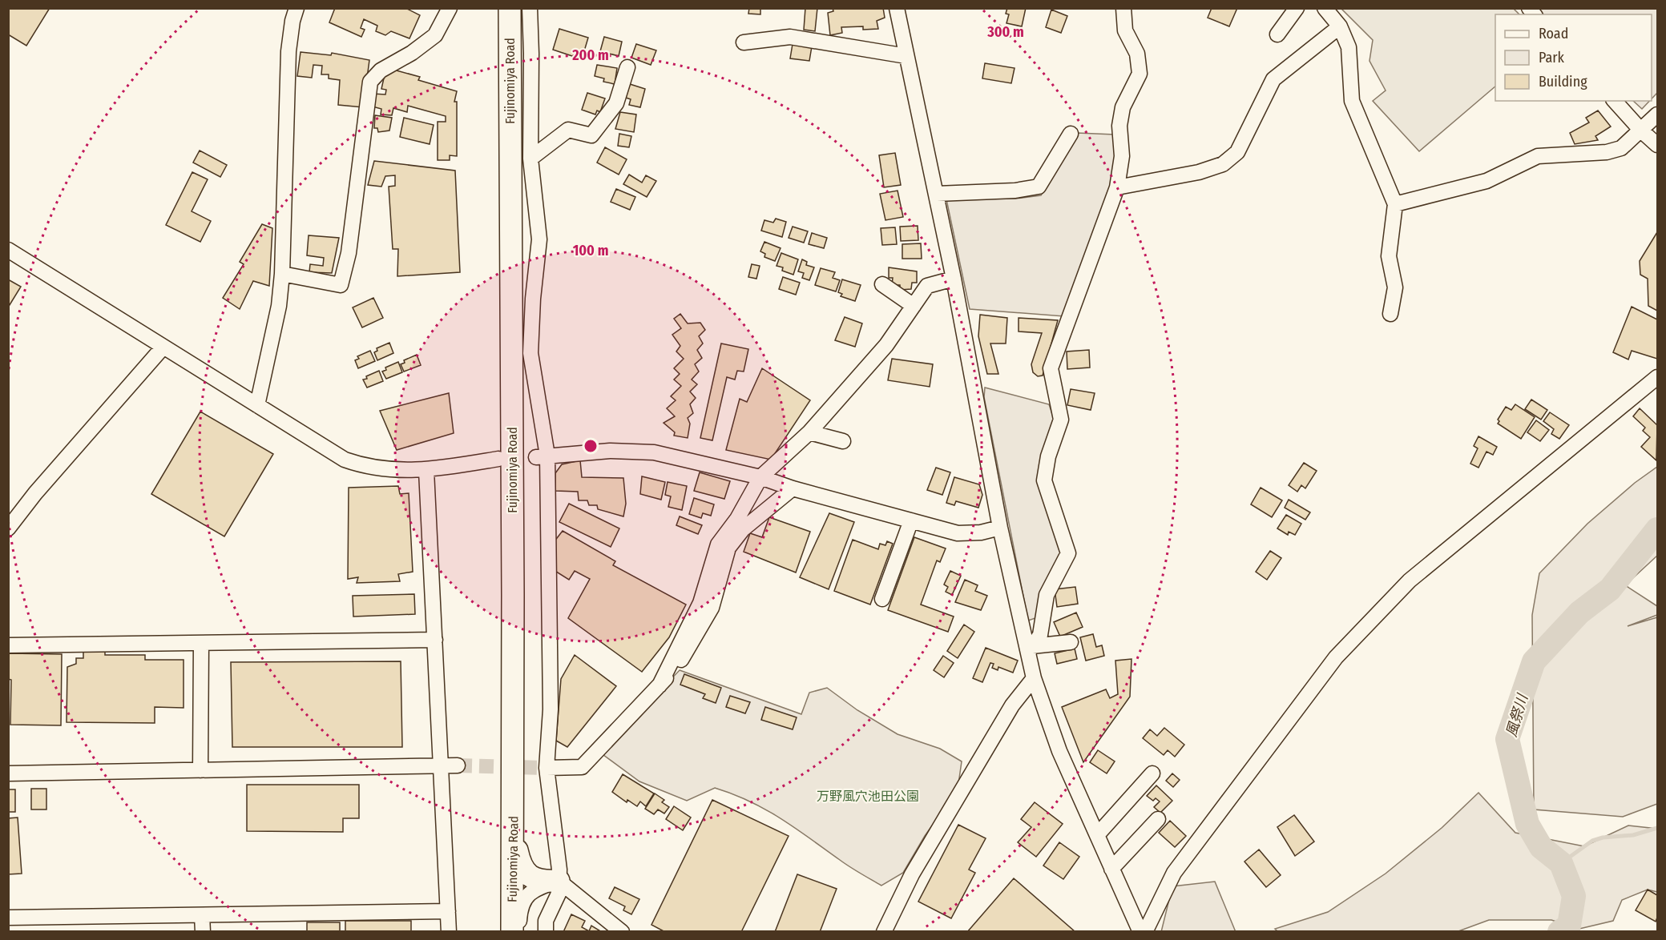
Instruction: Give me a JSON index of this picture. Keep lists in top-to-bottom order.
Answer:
{
  "streets": {
    "highway": ["Fujinomiya Road"]
  },
  "water": ["風祭川"],
  "parks": ["万野風穴池田公園"],
  "legend": ["Road", "Park", "Building"],
  "rings": ["300 m", "200 m", "100 m"]
}
